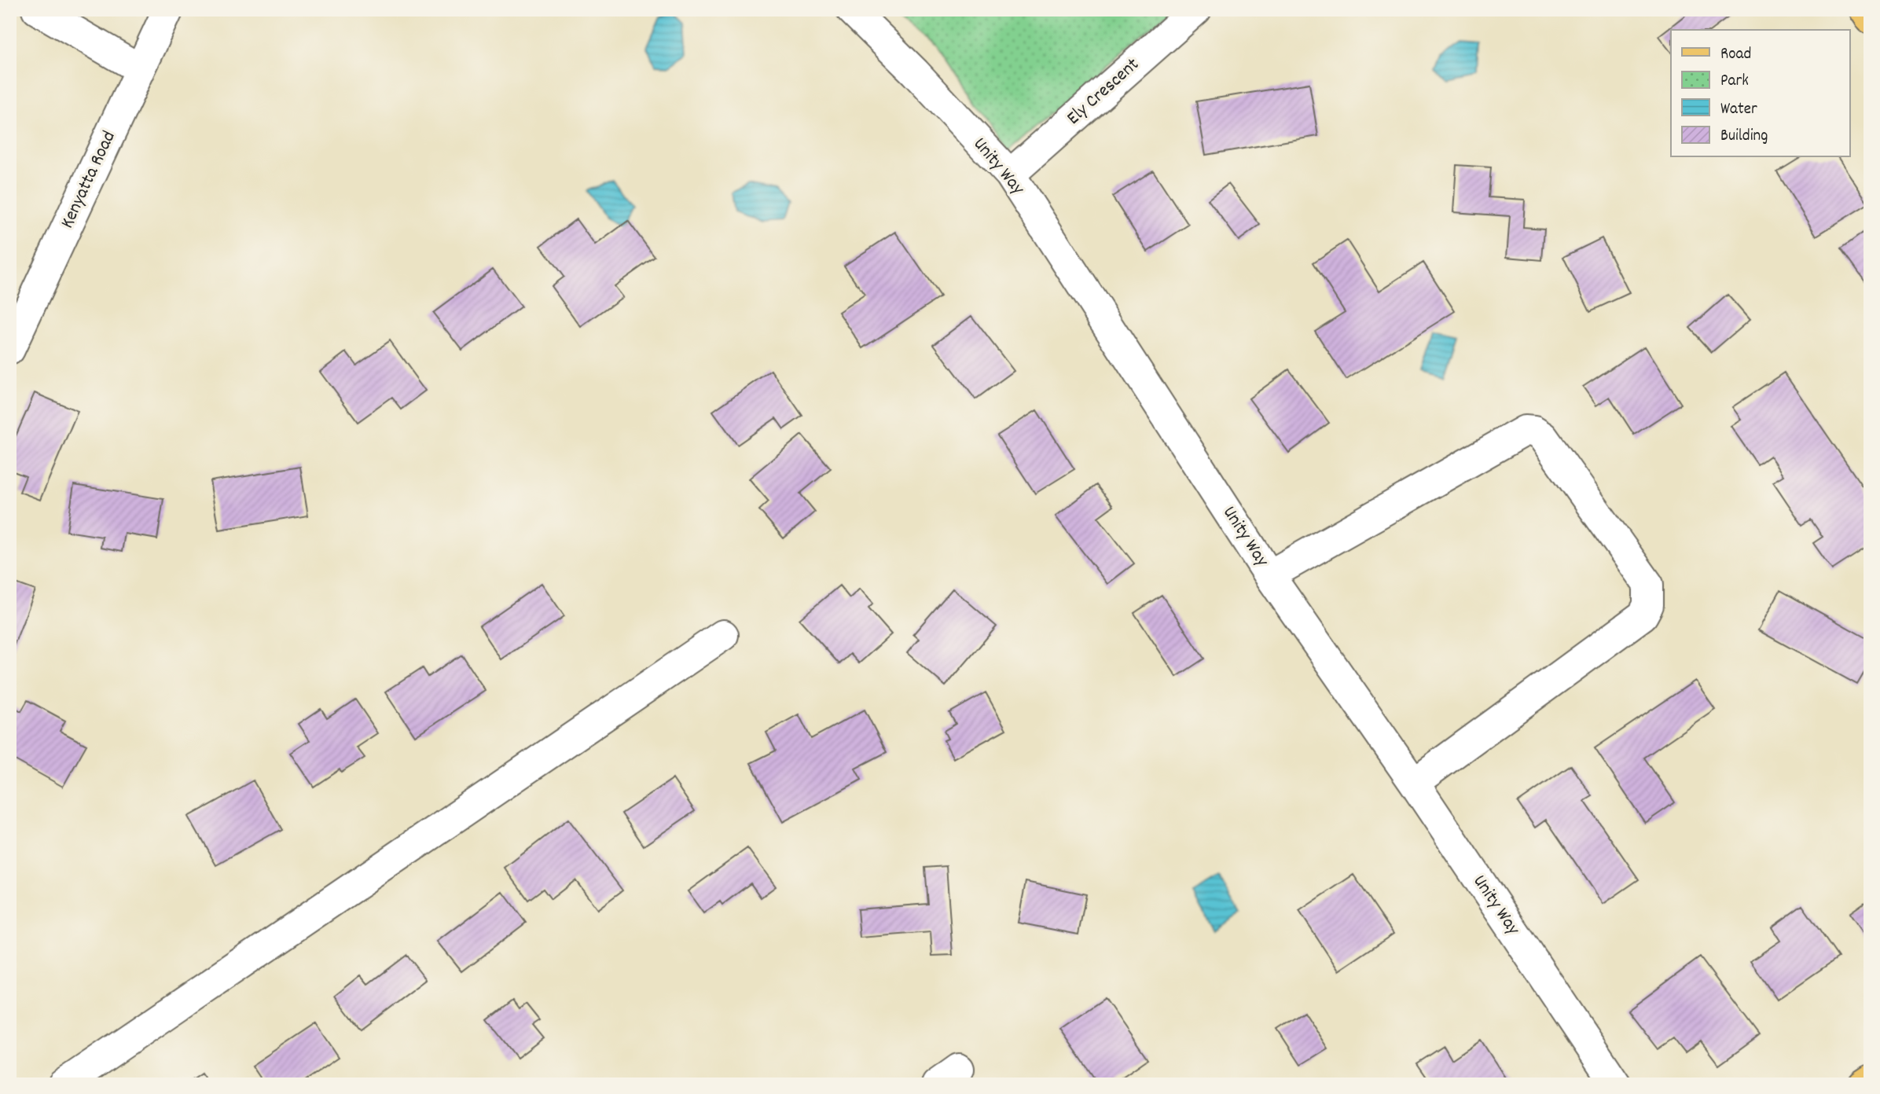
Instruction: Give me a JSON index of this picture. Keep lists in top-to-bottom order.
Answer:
{
  "streets": {
    "street": ["Ely Crescent", "Unity Way", "Kenyatta Road"]
  },
  "crossings": [
    ["Ely Crescent", "Unity Way"]
  ],
  "legend": [
    "Road",
    "Park",
    "Water",
    "Building"
  ]
}
